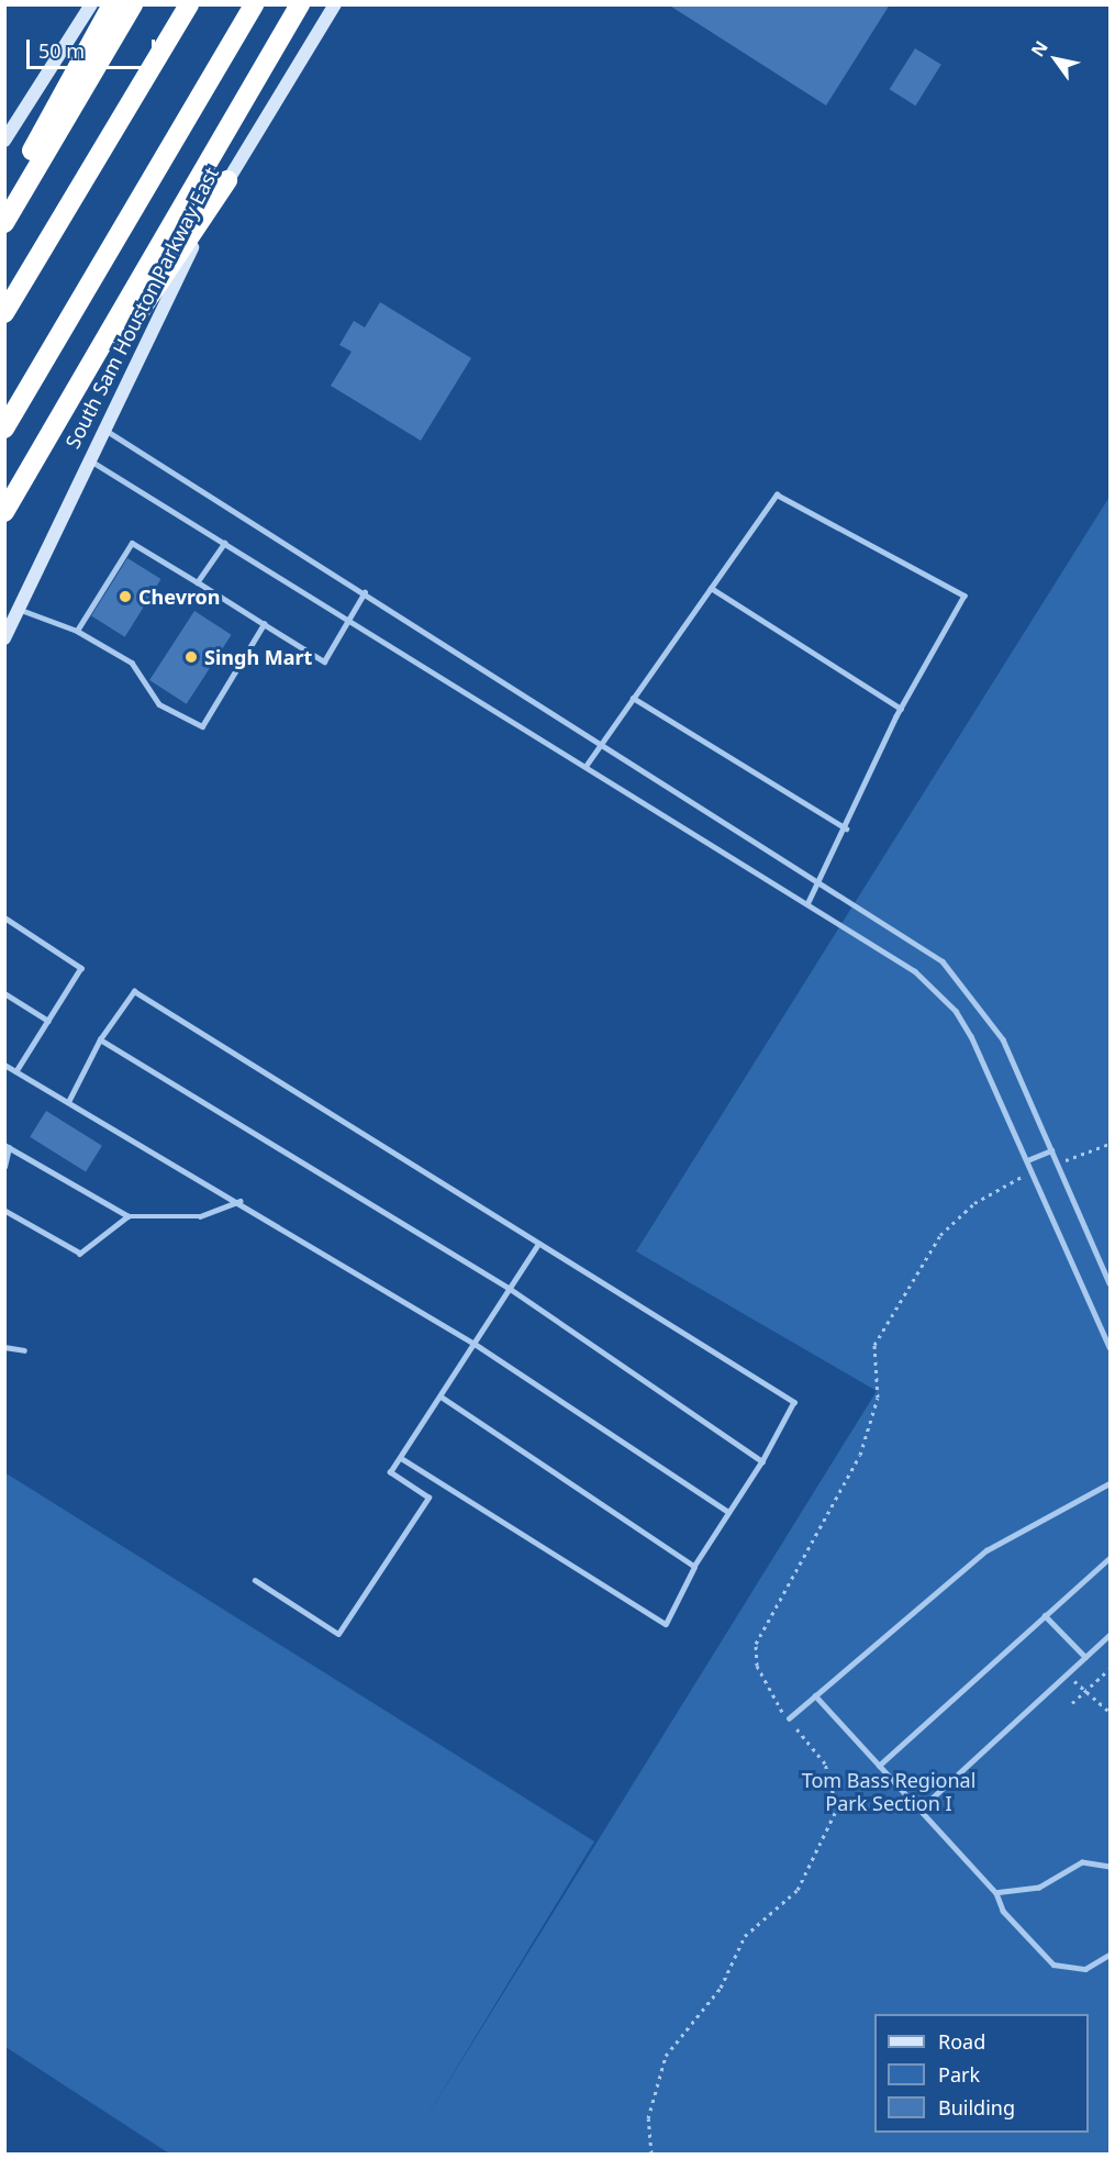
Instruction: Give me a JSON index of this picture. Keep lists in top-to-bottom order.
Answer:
{
  "streets": {
    "main road": ["South Sam Houston Parkway East"]
  },
  "parks": ["Tom Bass Regional Park Section I"],
  "places": ["Chevron", "Singh Mart"],
  "legend": ["Road", "Park", "Building"],
  "scale_bar": "50 m",
  "north": "top left"
}
